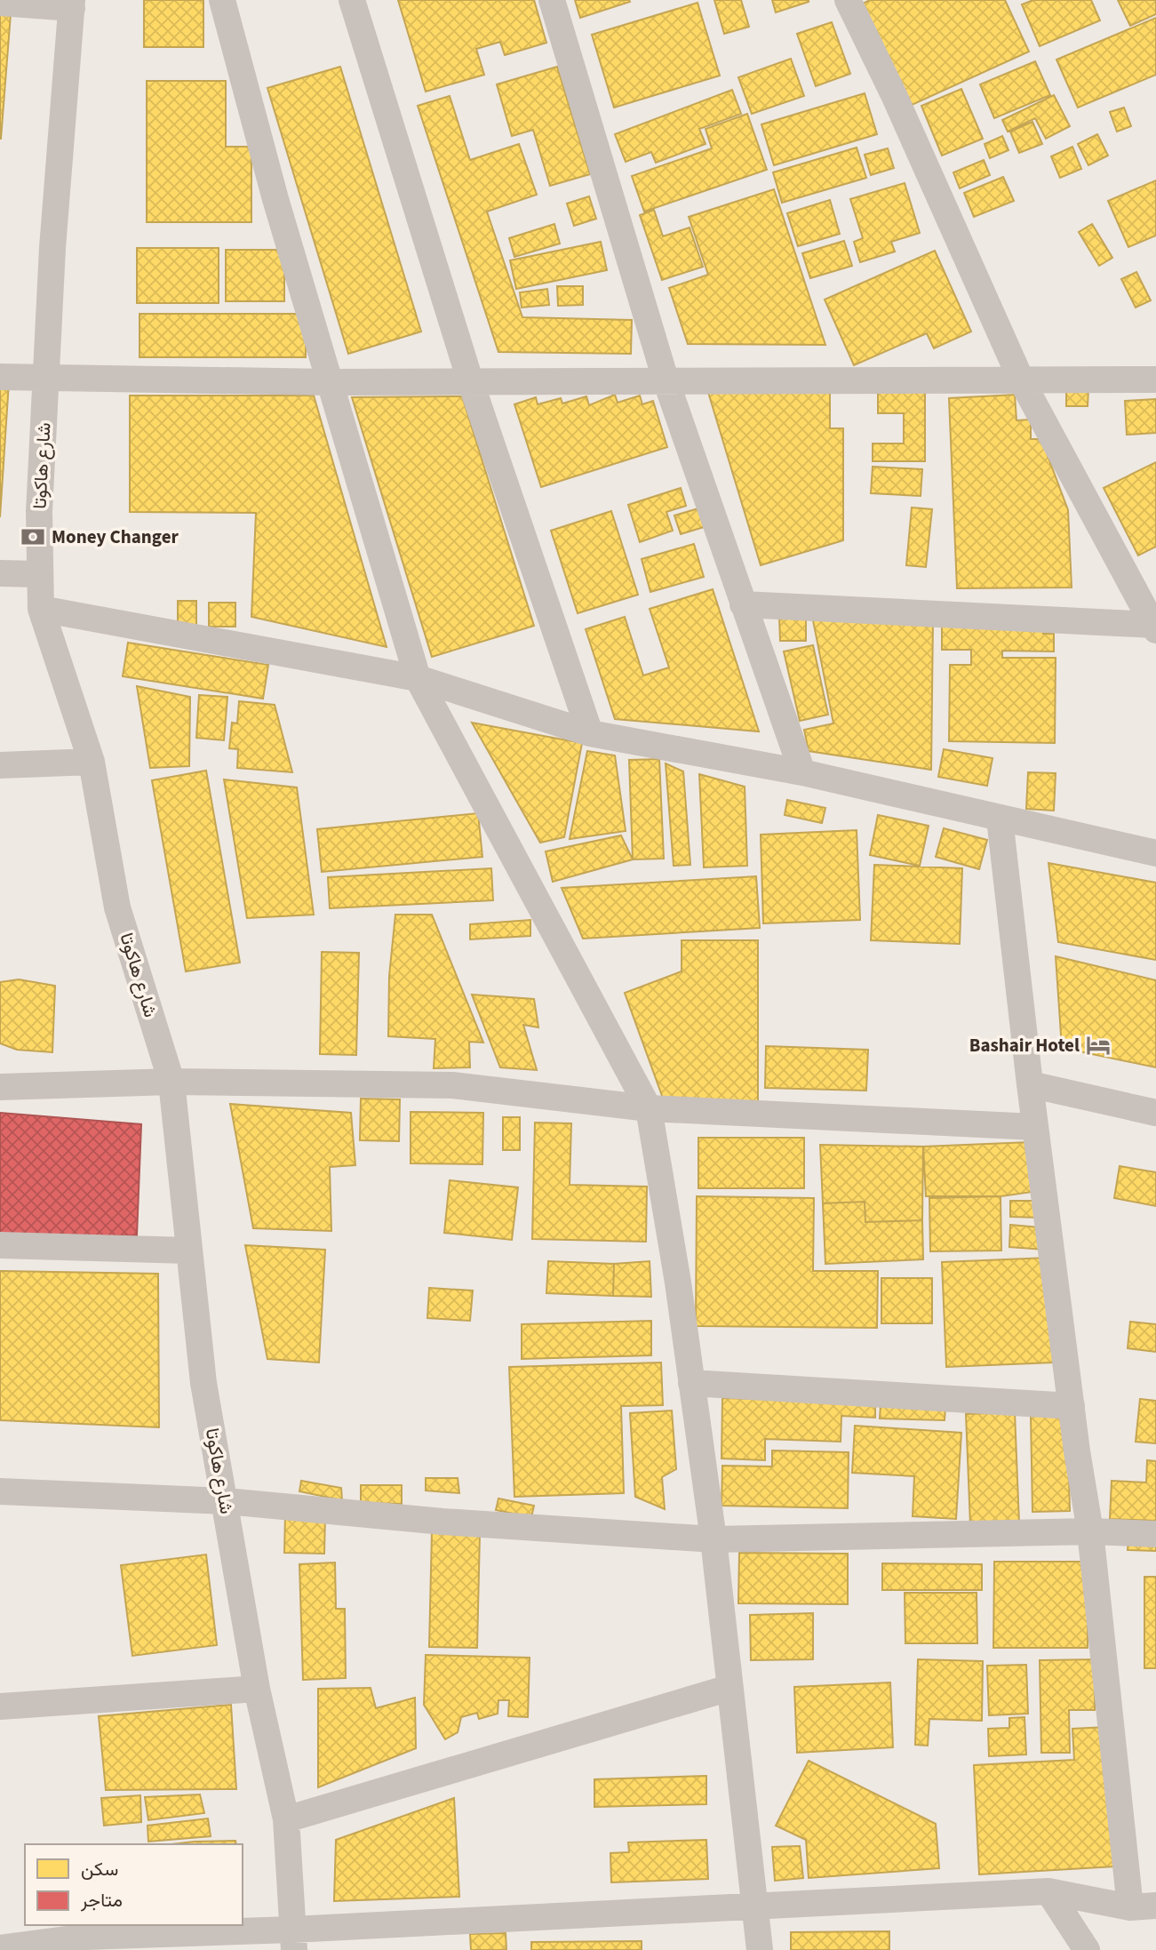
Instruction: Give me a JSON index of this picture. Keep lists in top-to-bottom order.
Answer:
{
  "streets": {
    "street": ["شارع هاكوتا"]
  },
  "places": {
    "bank": ["Money Changer"],
    "hotel": ["Bashair Hotel"]
  },
  "legend": ["سكن", "متاجر"]
}
